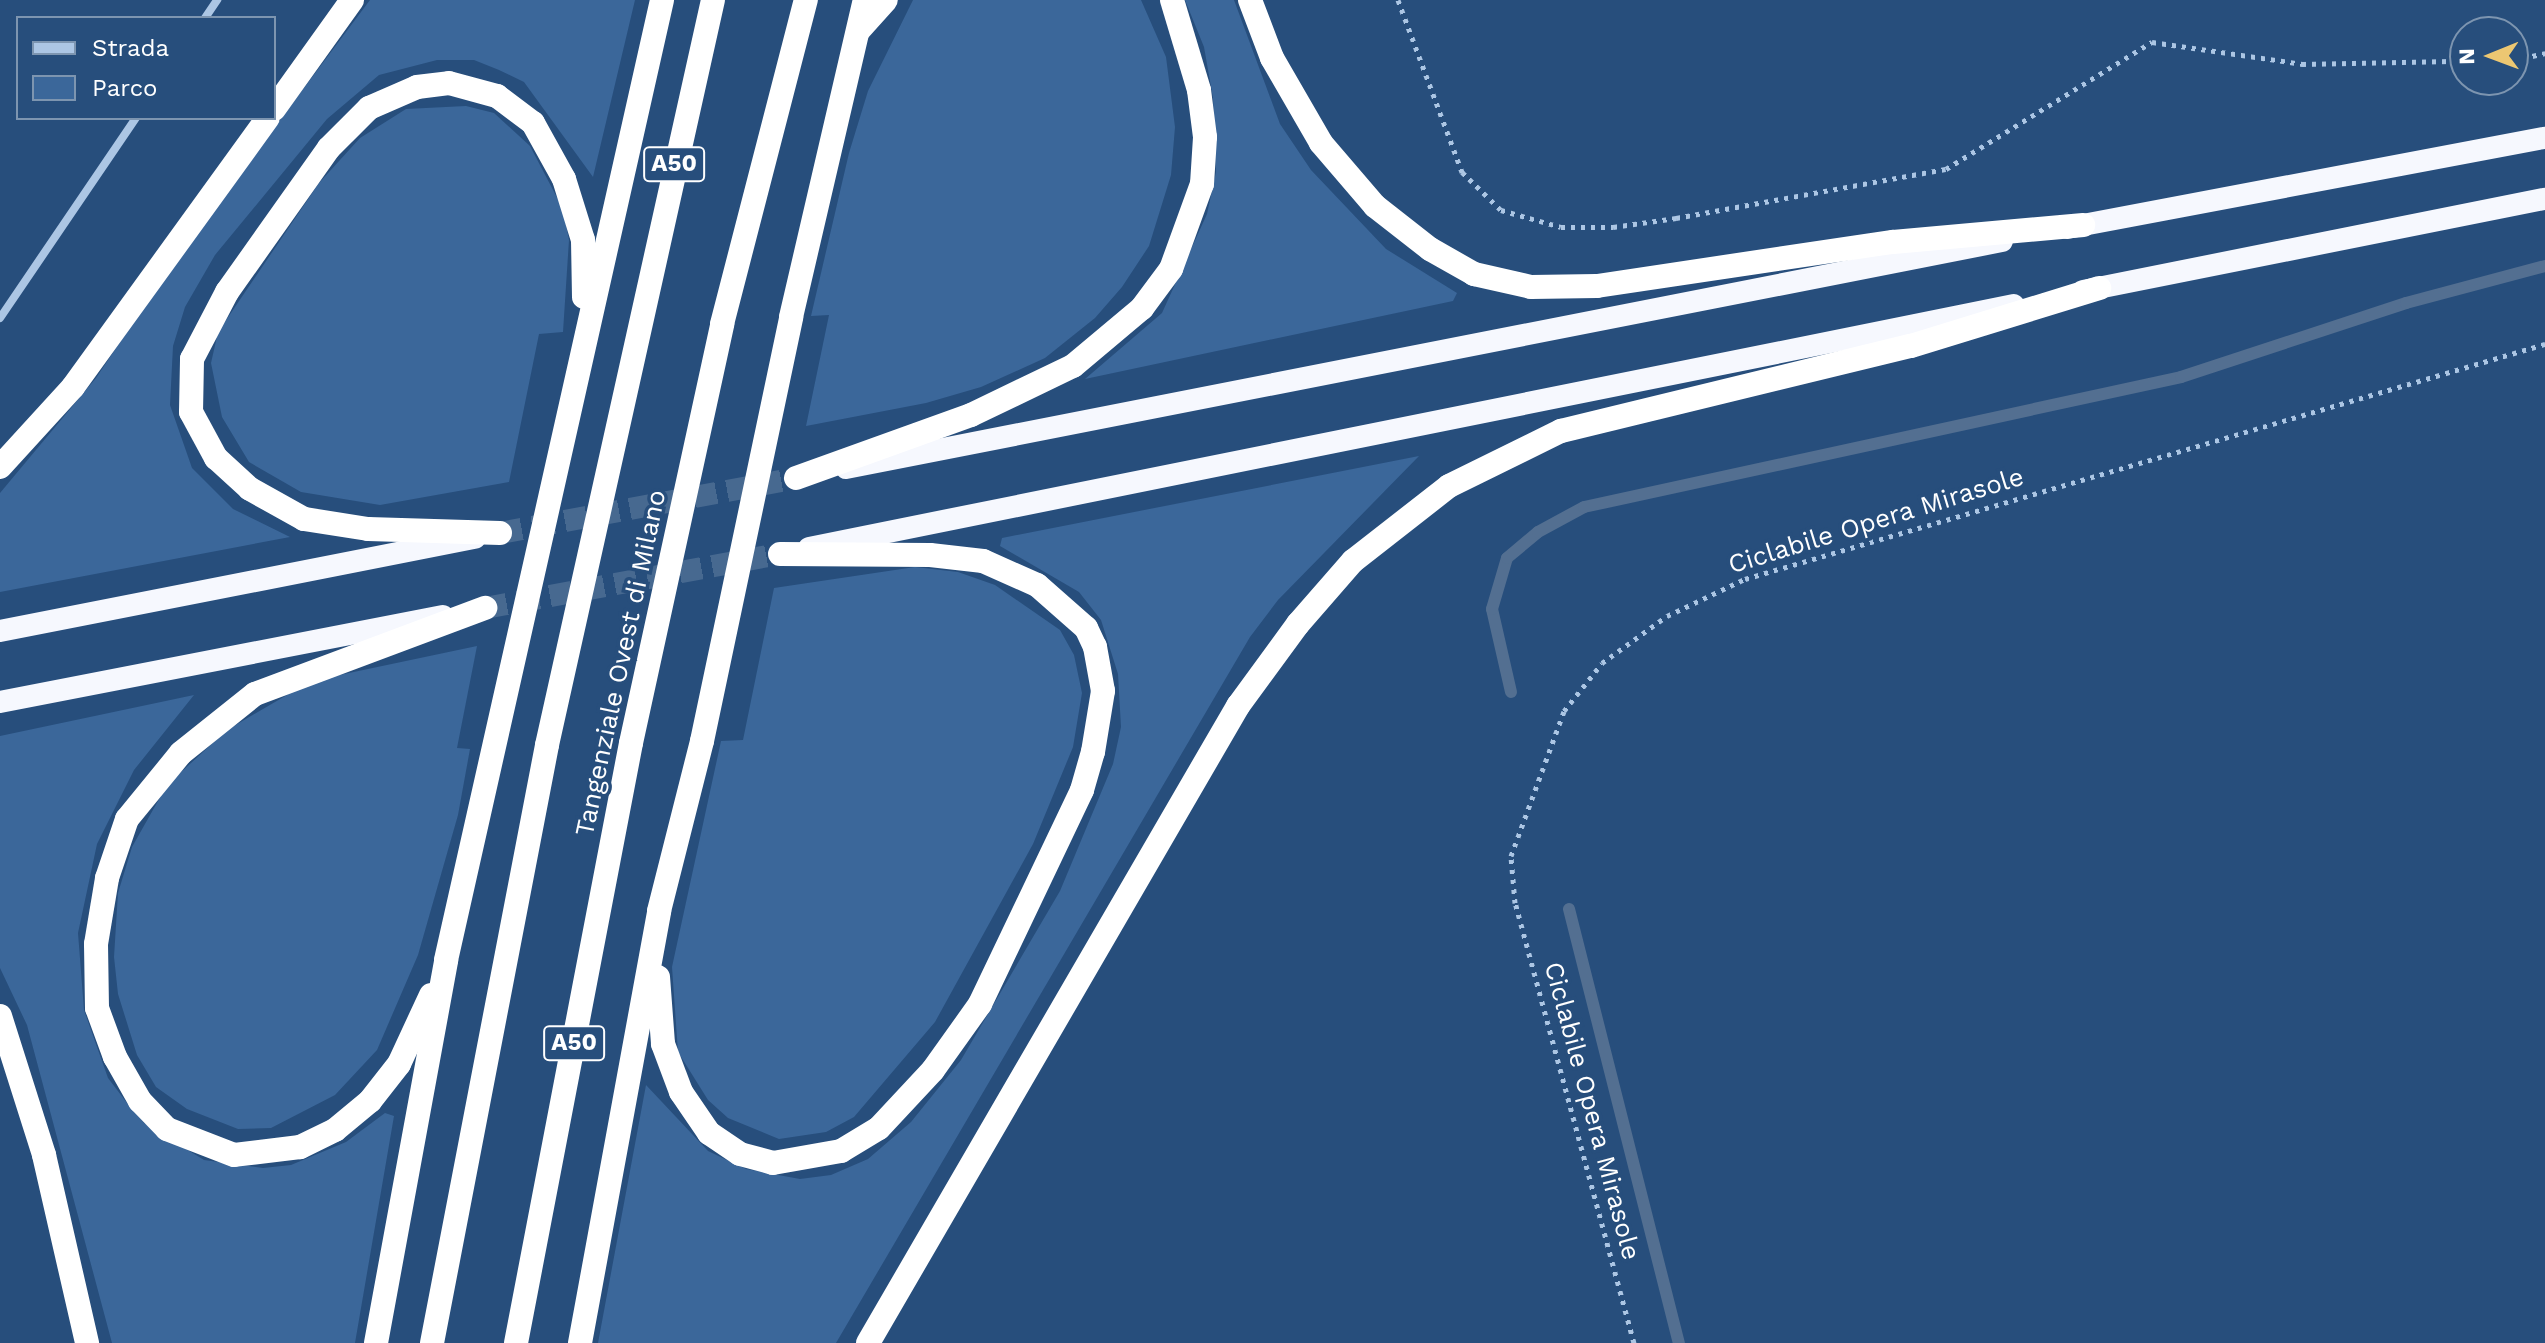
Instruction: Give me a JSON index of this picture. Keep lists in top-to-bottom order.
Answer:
{
  "streets": {
    "highway": ["A50", "Tangenziale Ovest di Milano"],
    "path": ["Ciclabile Opera Mirasole"]
  },
  "legend": ["Strada", "Parco"],
  "north": "left"
}
